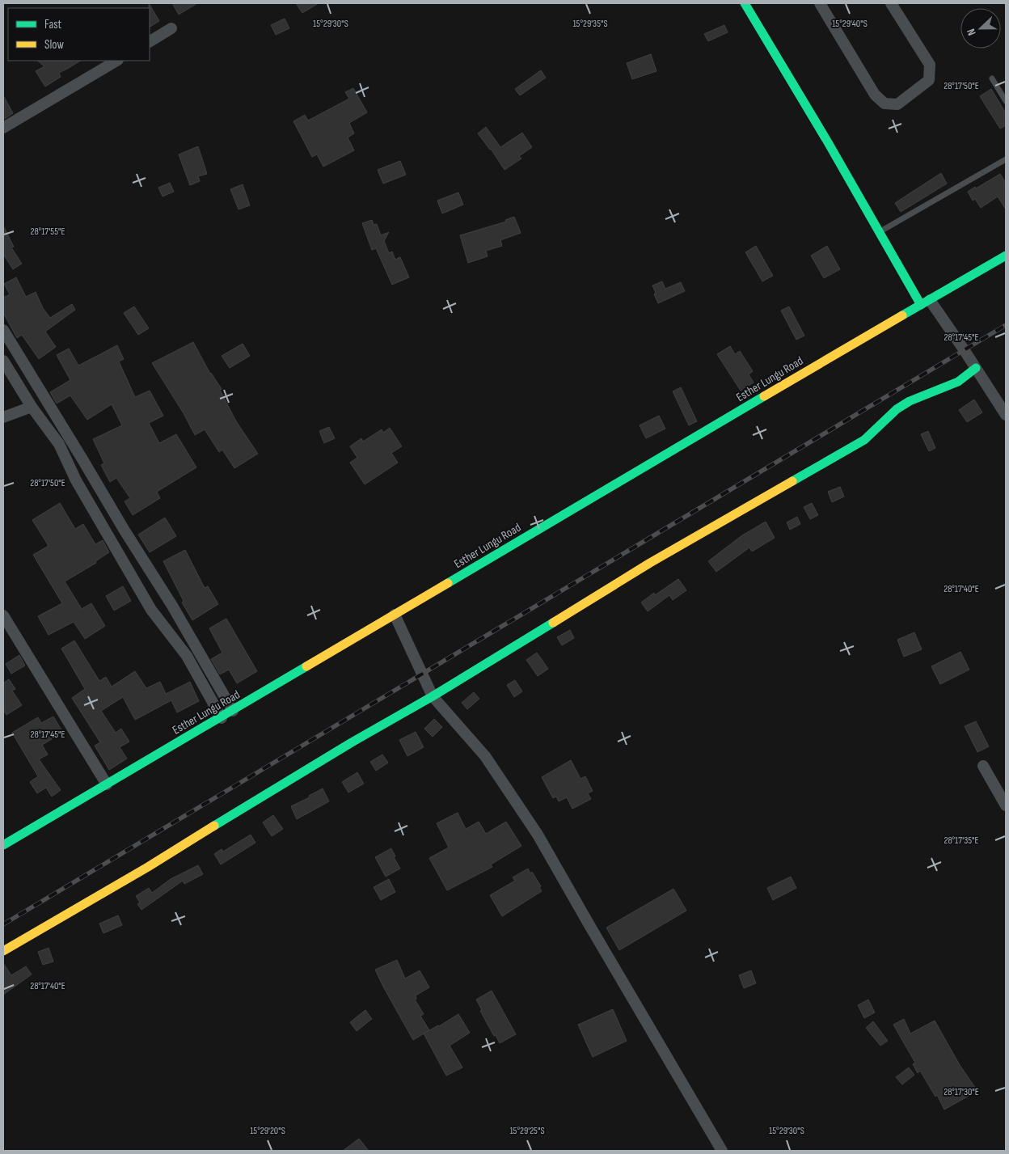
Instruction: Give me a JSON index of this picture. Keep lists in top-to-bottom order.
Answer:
{
  "streets": {
    "street": ["Esther Lungu Road"]
  },
  "legend": ["Fast", "Slow"],
  "north": "left",
  "coordinates": [
    "15°29'30\"S",
    "15°29'40\"S",
    "15°29'35\"S",
    "28°17'50\"E",
    "28°17'55\"E",
    "28°17'45\"E",
    "28°17'40\"E",
    "28°17'35\"E",
    "28°17'30\"E",
    "15°29'20\"S",
    "15°29'25\"S"
  ]
}
